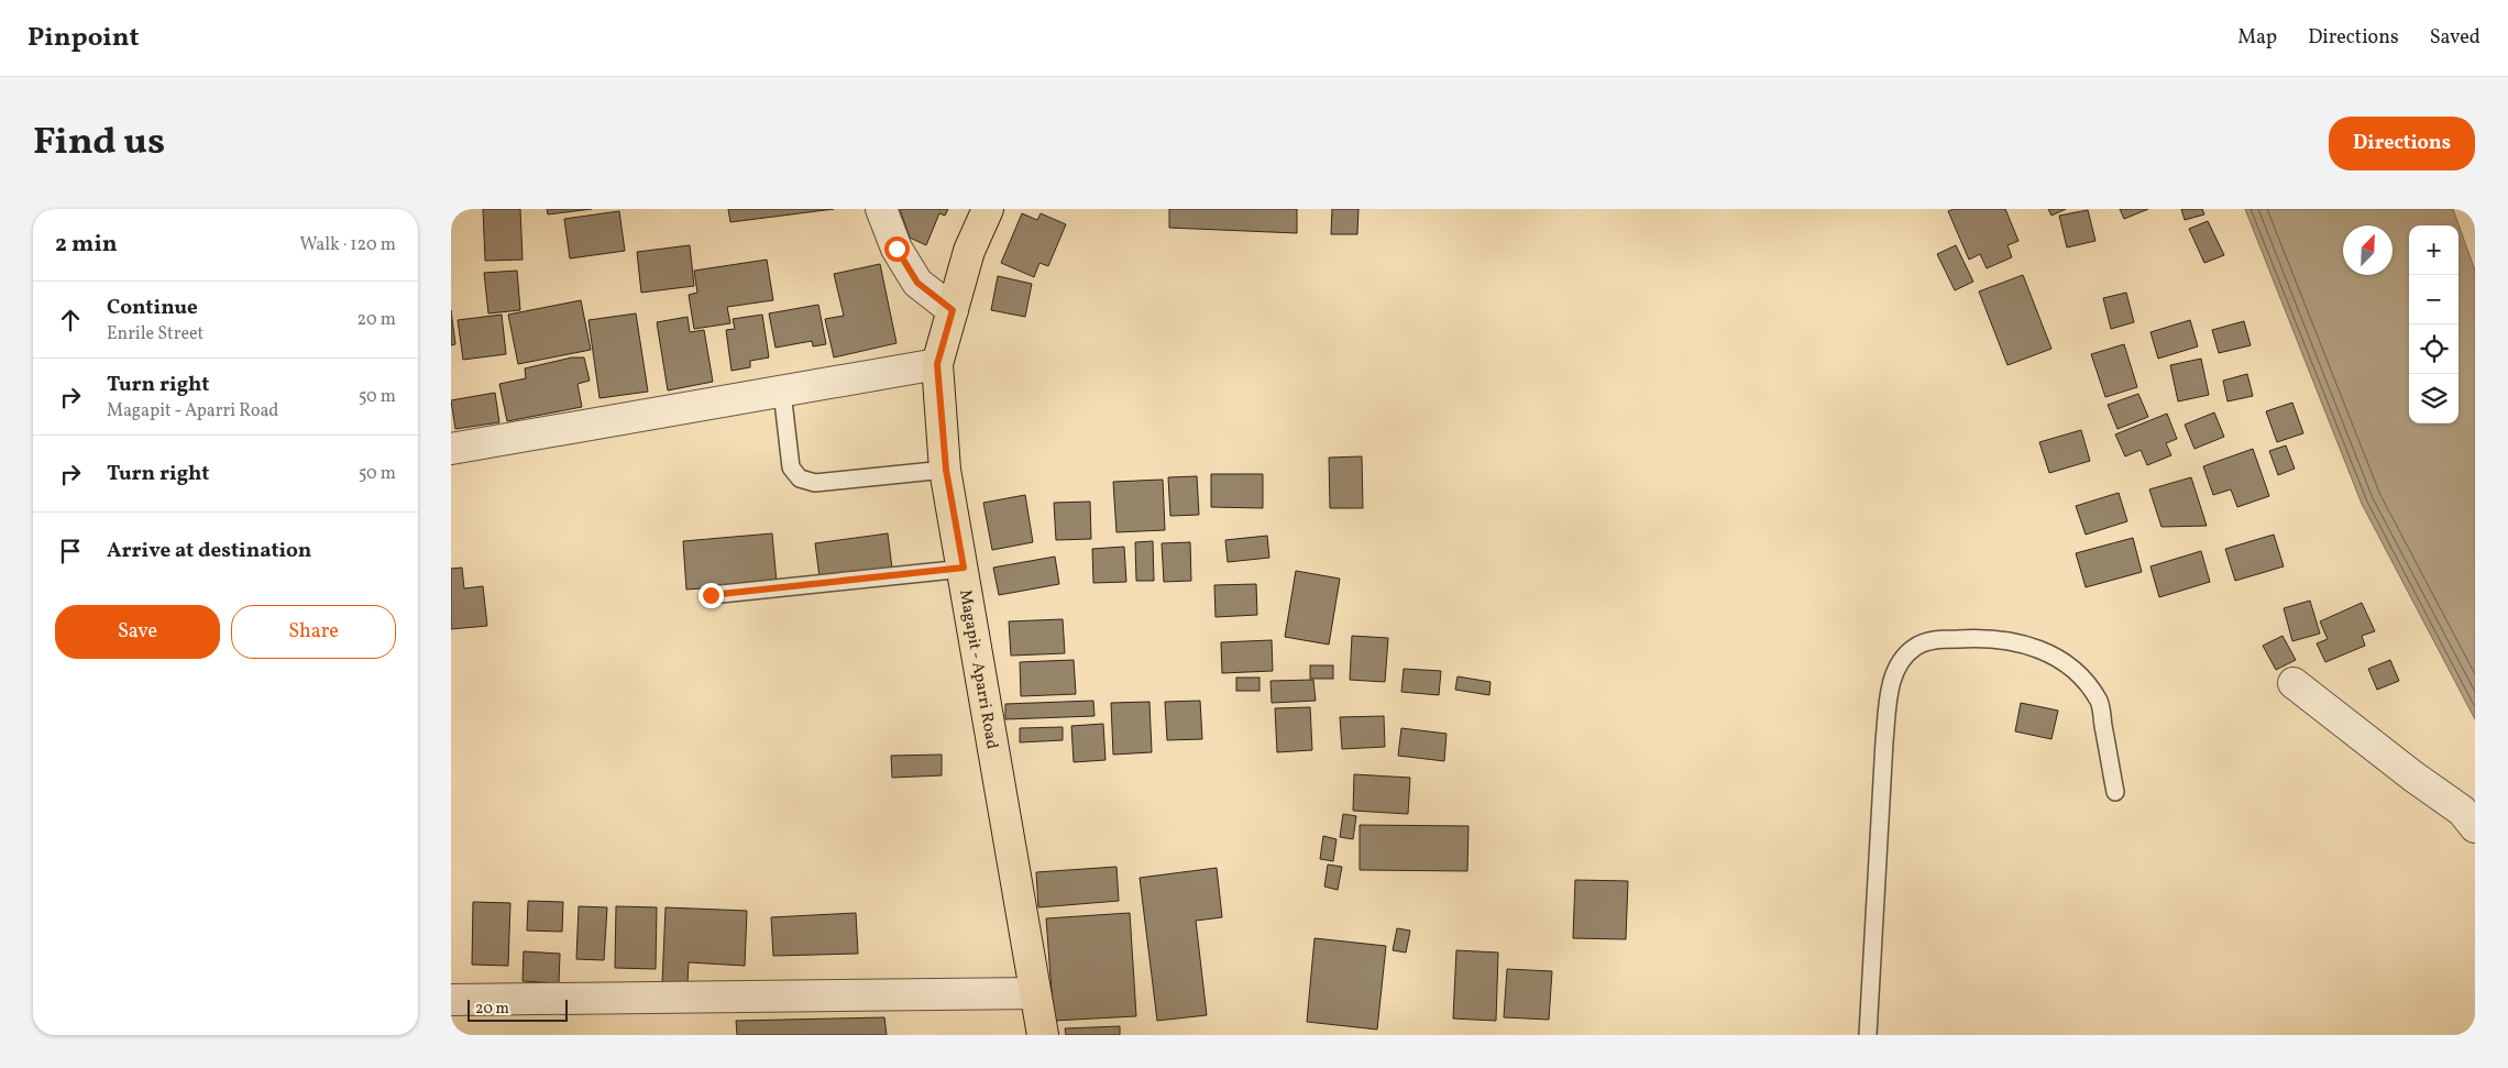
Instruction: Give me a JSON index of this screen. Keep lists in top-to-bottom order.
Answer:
{
  "streets": {
    "main road": ["Magapit - Aparri Road"]
  },
  "scale_bar": "20 m",
  "north": "top right",
  "page": {
    "header": "Pinpoint",
    "nav": ["Map", "Directions", "Saved"],
    "title": "Find us",
    "buttons": [
      "Directions",
      ["Save", "Share"]
    ],
    "heading": ["2 min", "Walk · 120 m"],
    "map_buttons": ["+", "−"],
    "list": [
      ["Continue", "Enrile Street", "20 m"],
      ["Turn right", "Magapit - Aparri Road", "50 m"],
      ["Turn right", "50 m"],
      "Arrive at destination"
    ],
    "scale": "20 m"
  }
}
